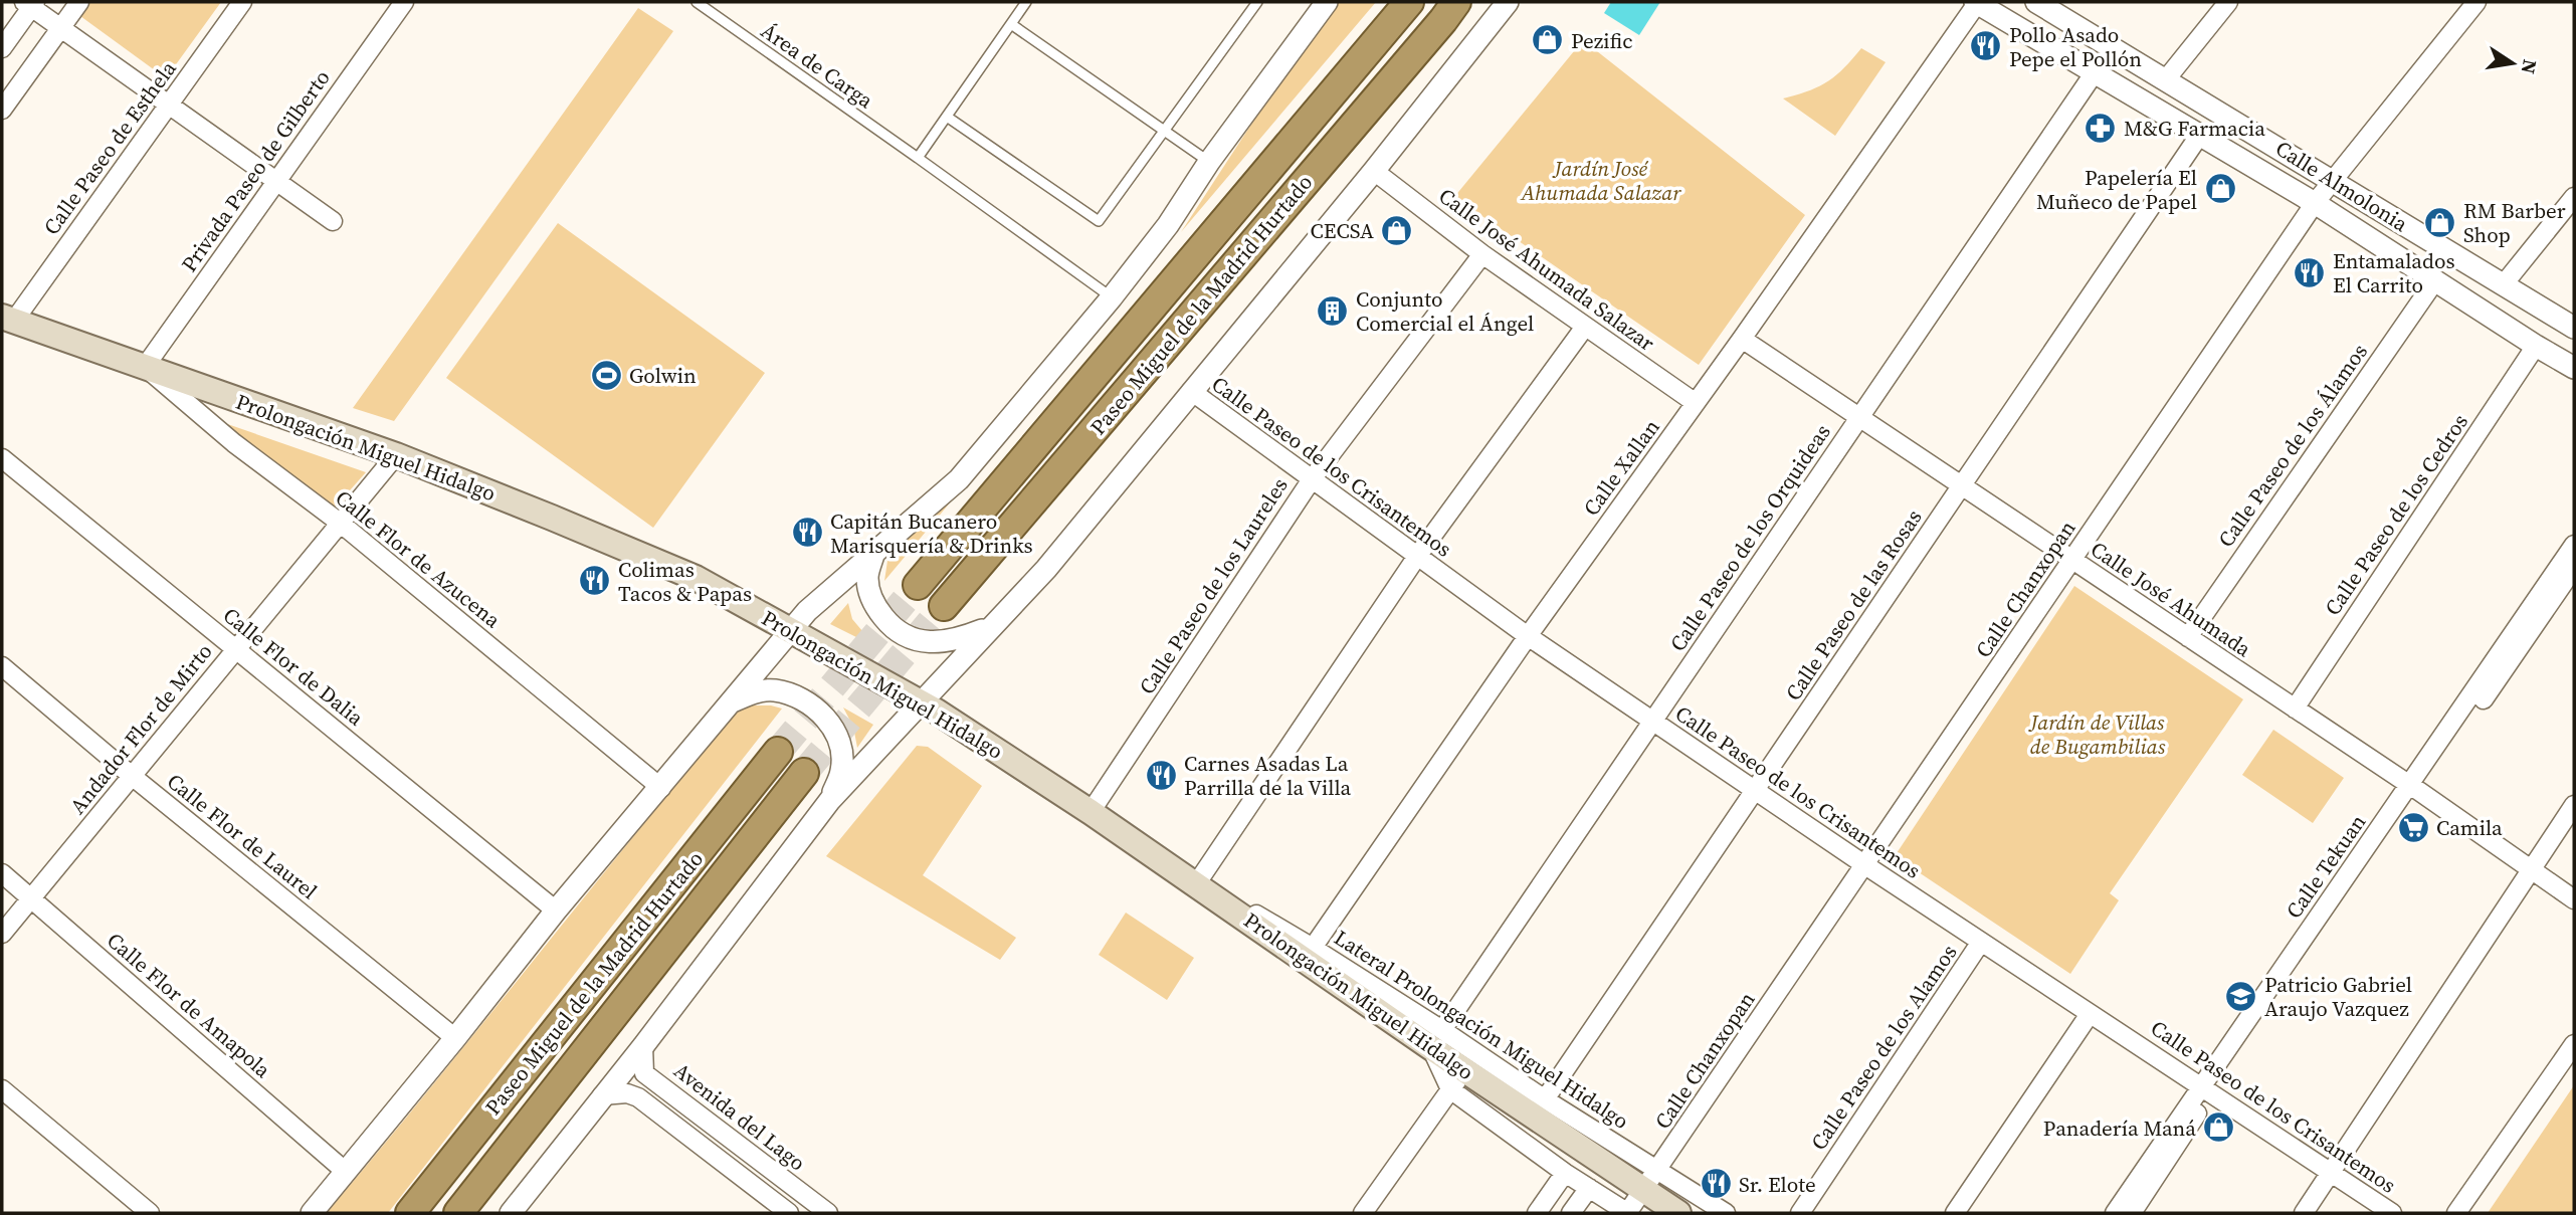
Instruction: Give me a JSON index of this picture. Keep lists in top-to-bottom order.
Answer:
{
  "streets": {
    "highway": ["Paseo Miguel de la Madrid Hurtado"],
    "main road": ["Prolongación Miguel Hidalgo"],
    "street": [
      "Calle Paseo de Esthela",
      "Privada Paseo de Gilberto",
      "Calle Almolonia",
      "Calle José Ahumada Salazar",
      "Calle Paseo de los Álamos",
      "Calle Paseo de los Crisantemos",
      "Calle Xallan",
      "Calle Paseo de los Cedros",
      "Calle Paseo de los Orquideas",
      "Calle Flor de Azucena",
      "Calle Paseo de los Laureles",
      "Calle Chanxopan",
      "Calle José Ahumada",
      "Calle Paseo de las Rosas",
      "Calle Flor de Dalia",
      "Andador Flor de Mirto",
      "Calle Flor de Laurel",
      "Calle Tekuan",
      "Calle Flor de Amapola",
      "Lateral Prolongación Miguel Hidalgo",
      "Calle Paseo de los Alamos",
      "Avenida del Lago"
    ],
    "lane": ["Área de Carga"]
  },
  "crossings": [
    ["Calle Paseo de Esthela", "Prolongación Miguel Hidalgo"],
    ["Privada Paseo de Gilberto", "Prolongación Miguel Hidalgo"],
    ["Privada Paseo de Gilberto", "Calle Flor de Azucena"],
    ["Calle Almolonia", "Calle Paseo de los Álamos"],
    ["Calle Almolonia", "Calle Xallan"],
    ["Calle Almolonia", "Calle Paseo de los Cedros"],
    ["Calle Almolonia", "Calle Paseo de los Orquideas"],
    ["Calle Almolonia", "Calle Chanxopan"],
    ["Calle Almolonia", "Calle Paseo de las Rosas"],
    ["Calle José Ahumada Salazar", "Calle Xallan"],
    ["Calle José Ahumada Salazar", "Calle Paseo de los Laureles"],
    ["Calle Paseo de los Álamos", "Calle José Ahumada"],
    ["Prolongación Miguel Hidalgo", "Calle Xallan"],
    ["Prolongación Miguel Hidalgo", "Calle Paseo de los Orquideas"],
    ["Prolongación Miguel Hidalgo", "Calle Flor de Azucena"],
    ["Prolongación Miguel Hidalgo", "Calle Paseo de los Laureles"],
    ["Prolongación Miguel Hidalgo", "Calle Chanxopan"],
    ["Prolongación Miguel Hidalgo", "Andador Flor de Mirto"],
    ["Prolongación Miguel Hidalgo", "Lateral Prolongación Miguel Hidalgo"],
    ["Calle Paseo de los Crisantemos", "Calle Xallan"],
    ["Calle Paseo de los Crisantemos", "Calle Paseo de los Orquideas"],
    ["Calle Paseo de los Crisantemos", "Calle Paseo de los Laureles"],
    ["Calle Paseo de los Crisantemos", "Calle Chanxopan"],
    ["Calle Paseo de los Crisantemos", "Calle Paseo de las Rosas"],
    ["Calle Paseo de los Crisantemos", "Calle Tekuan"],
    ["Calle Paseo de los Crisantemos", "Calle Paseo de los Alamos"],
    ["Calle Xallan", "Calle José Ahumada"],
    ["Calle Paseo de los Cedros", "Calle José Ahumada"],
    ["Calle Paseo de los Orquideas", "Calle José Ahumada"],
    ["Calle Paseo de los Orquideas", "Lateral Prolongación Miguel Hidalgo"],
    ["Calle Flor de Azucena", "Andador Flor de Mirto"],
    ["Calle Chanxopan", "Calle José Ahumada"],
    ["Calle Chanxopan", "Lateral Prolongación Miguel Hidalgo"],
    ["Calle José Ahumada", "Calle Paseo de las Rosas"],
    ["Calle José Ahumada", "Calle Tekuan"],
    ["Calle Paseo de las Rosas", "Lateral Prolongación Miguel Hidalgo"],
    ["Calle Flor de Dalia", "Andador Flor de Mirto"],
    ["Andador Flor de Mirto", "Calle Flor de Laurel"],
    ["Andador Flor de Mirto", "Calle Flor de Amapola"]
  ],
  "parks": ["Jardín José Ahumada Salazar", "Jardín de Villas de Bugambilias"],
  "places": {
    "shop": [
      "Pezific",
      "Papelería El Muñeco de Papel",
      "RM Barber Shop",
      "CECSA",
      "Panadería Maná"
    ],
    "restaurant": [
      "Pollo Asado Pepe el Pollón",
      "Entamalados El Carrito",
      "Capitán Bucanero Marisquería & Drinks",
      "Colimas Tacos & Papas",
      "Carnes Asadas La Parrilla de la Villa",
      "Sr. Elote"
    ],
    "pharmacy": ["M&G Farmacia"],
    "building": ["Conjunto Comercial el Ángel"],
    "sports": ["Golwin"],
    "supermarket": ["Camila"],
    "school or university": ["Patricio Gabriel Araujo Vazquez"]
  },
  "north": "right"
}
